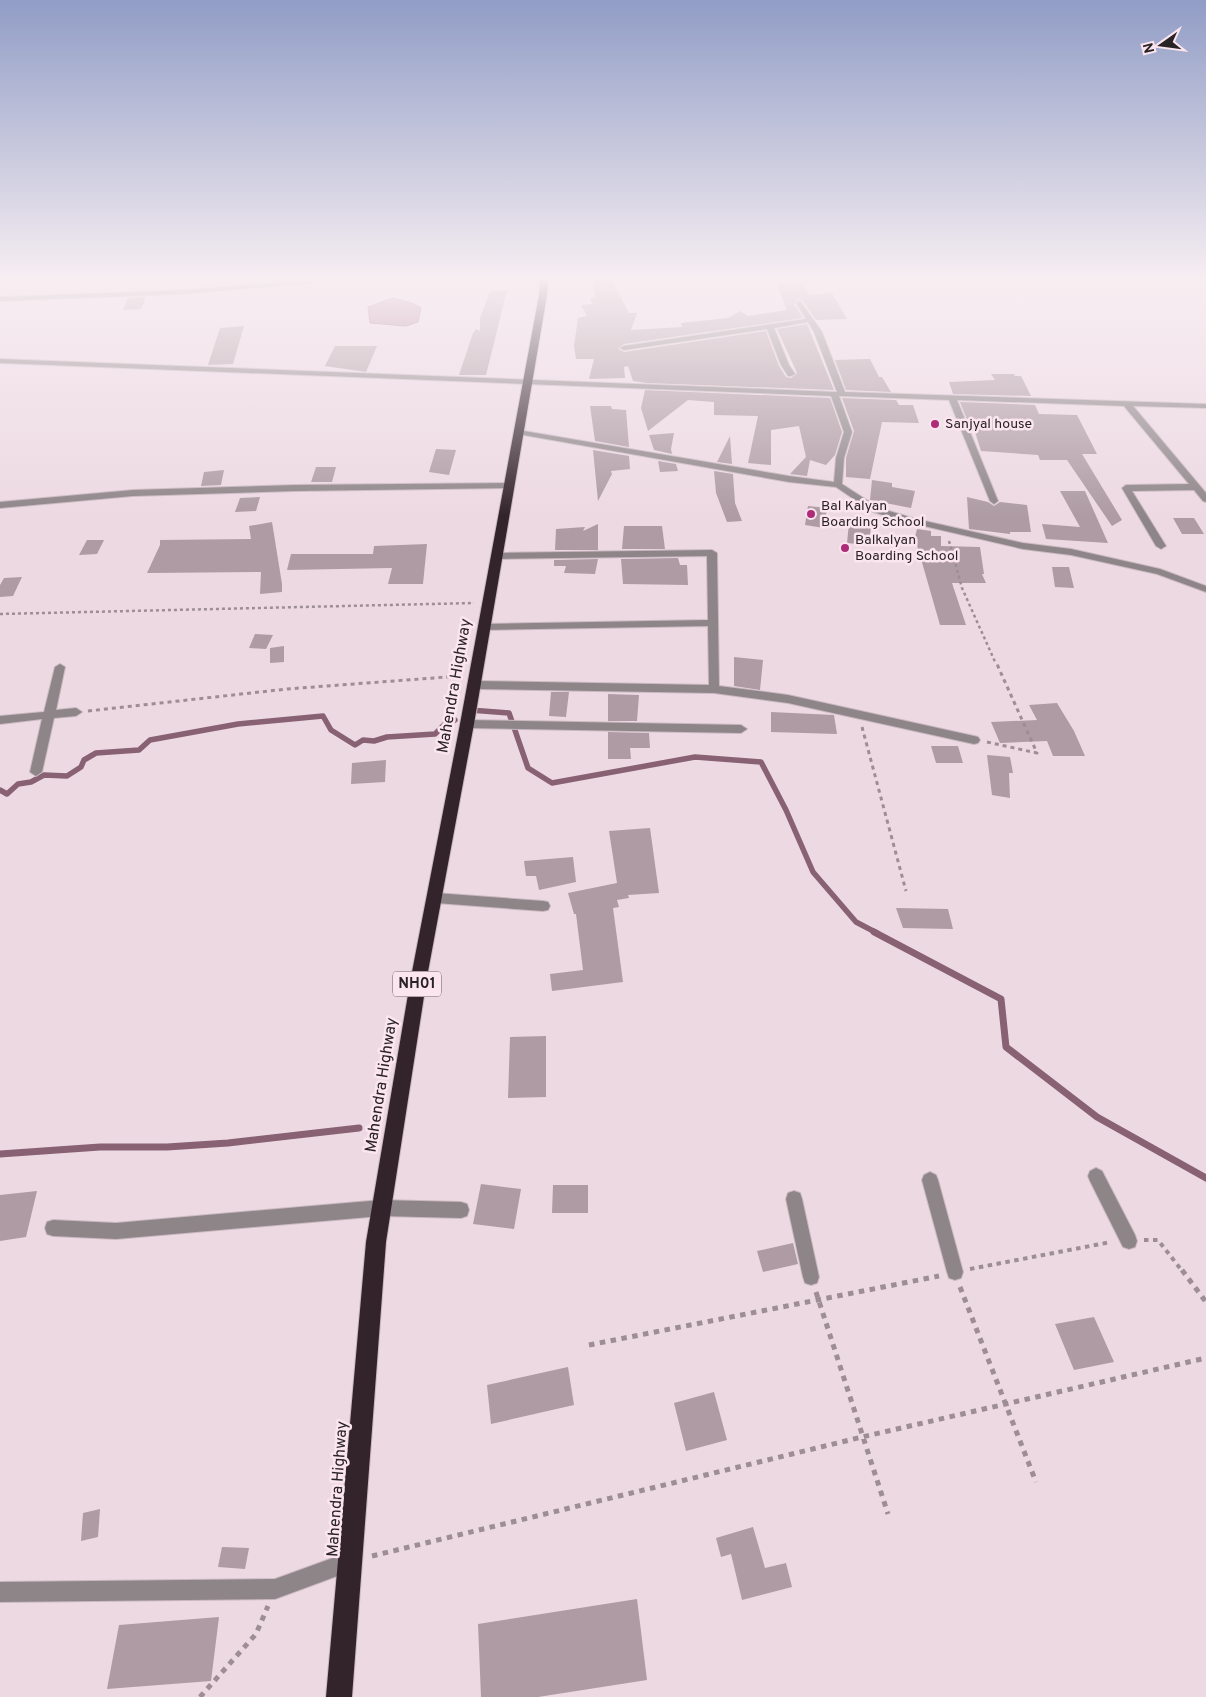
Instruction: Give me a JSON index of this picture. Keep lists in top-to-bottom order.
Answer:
{
  "streets": {
    "highway": ["Mahendra Highway", "NH01"]
  },
  "places": ["Sanjyal house", "Bal Kalyan Boarding School", "Balkalyan Boarding School"],
  "north": "left"
}
